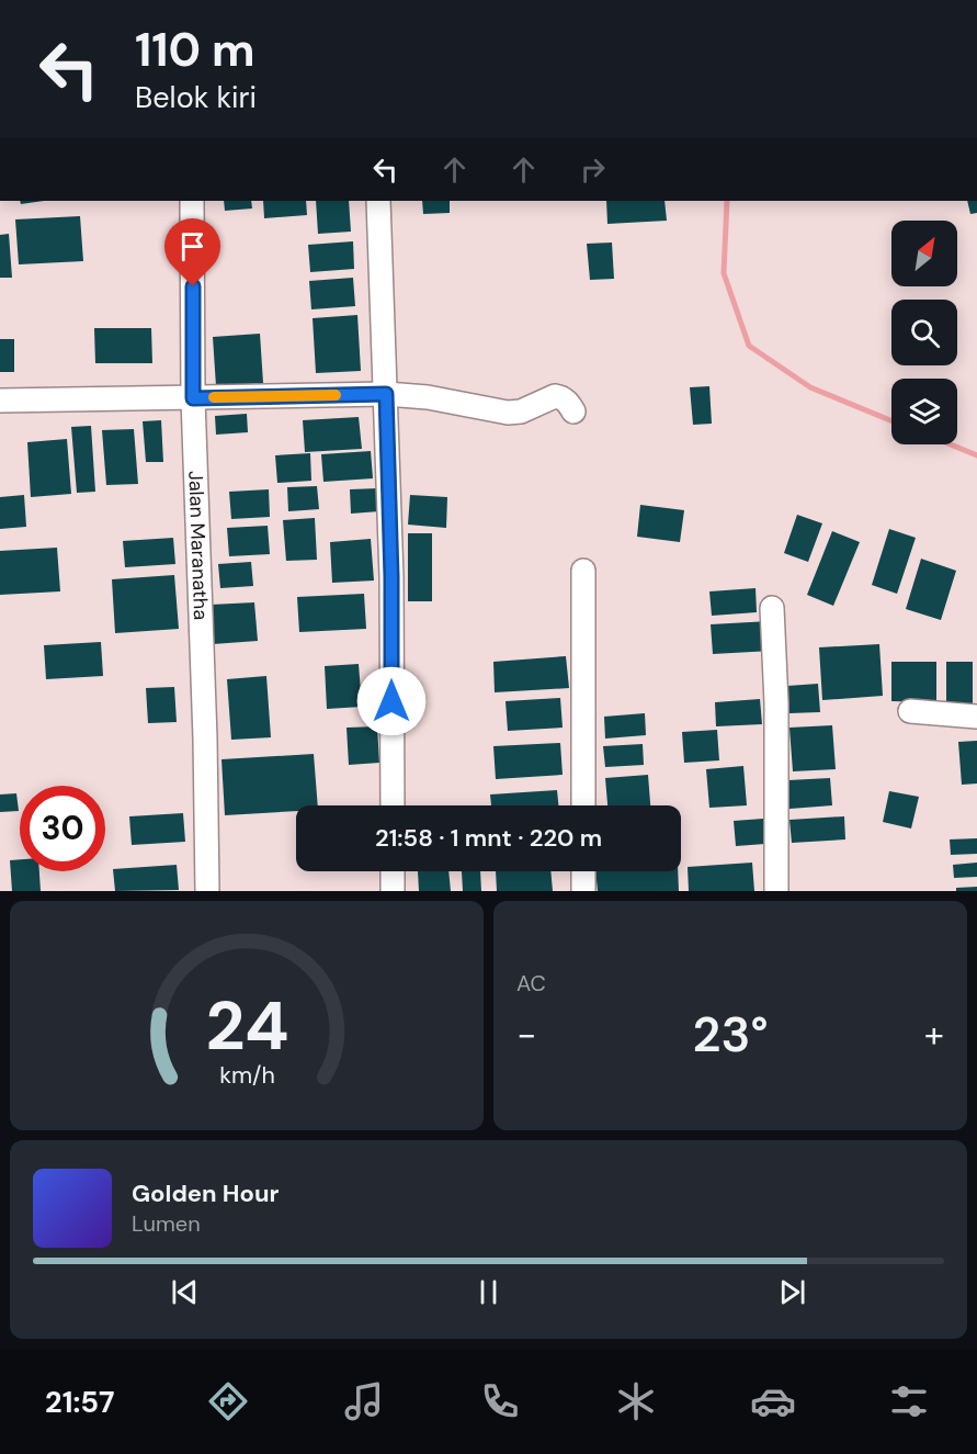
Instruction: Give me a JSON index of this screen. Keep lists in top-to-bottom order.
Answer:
{
  "streets": {
    "street": ["Jalan Maranatha"]
  },
  "north": "top right",
  "page": {
    "turn": ["110 m", "Belok kiri"],
    "limit": "30",
    "trip": "21:58 · 1 mnt · 220 m",
    "tile": "AC",
    "heat": ["−", "23°", "+"],
    "song": ["Golden Hour", "Lumen"],
    "tabs": "21:57",
    "gauge": ["24", "km/h"]
  }
}
